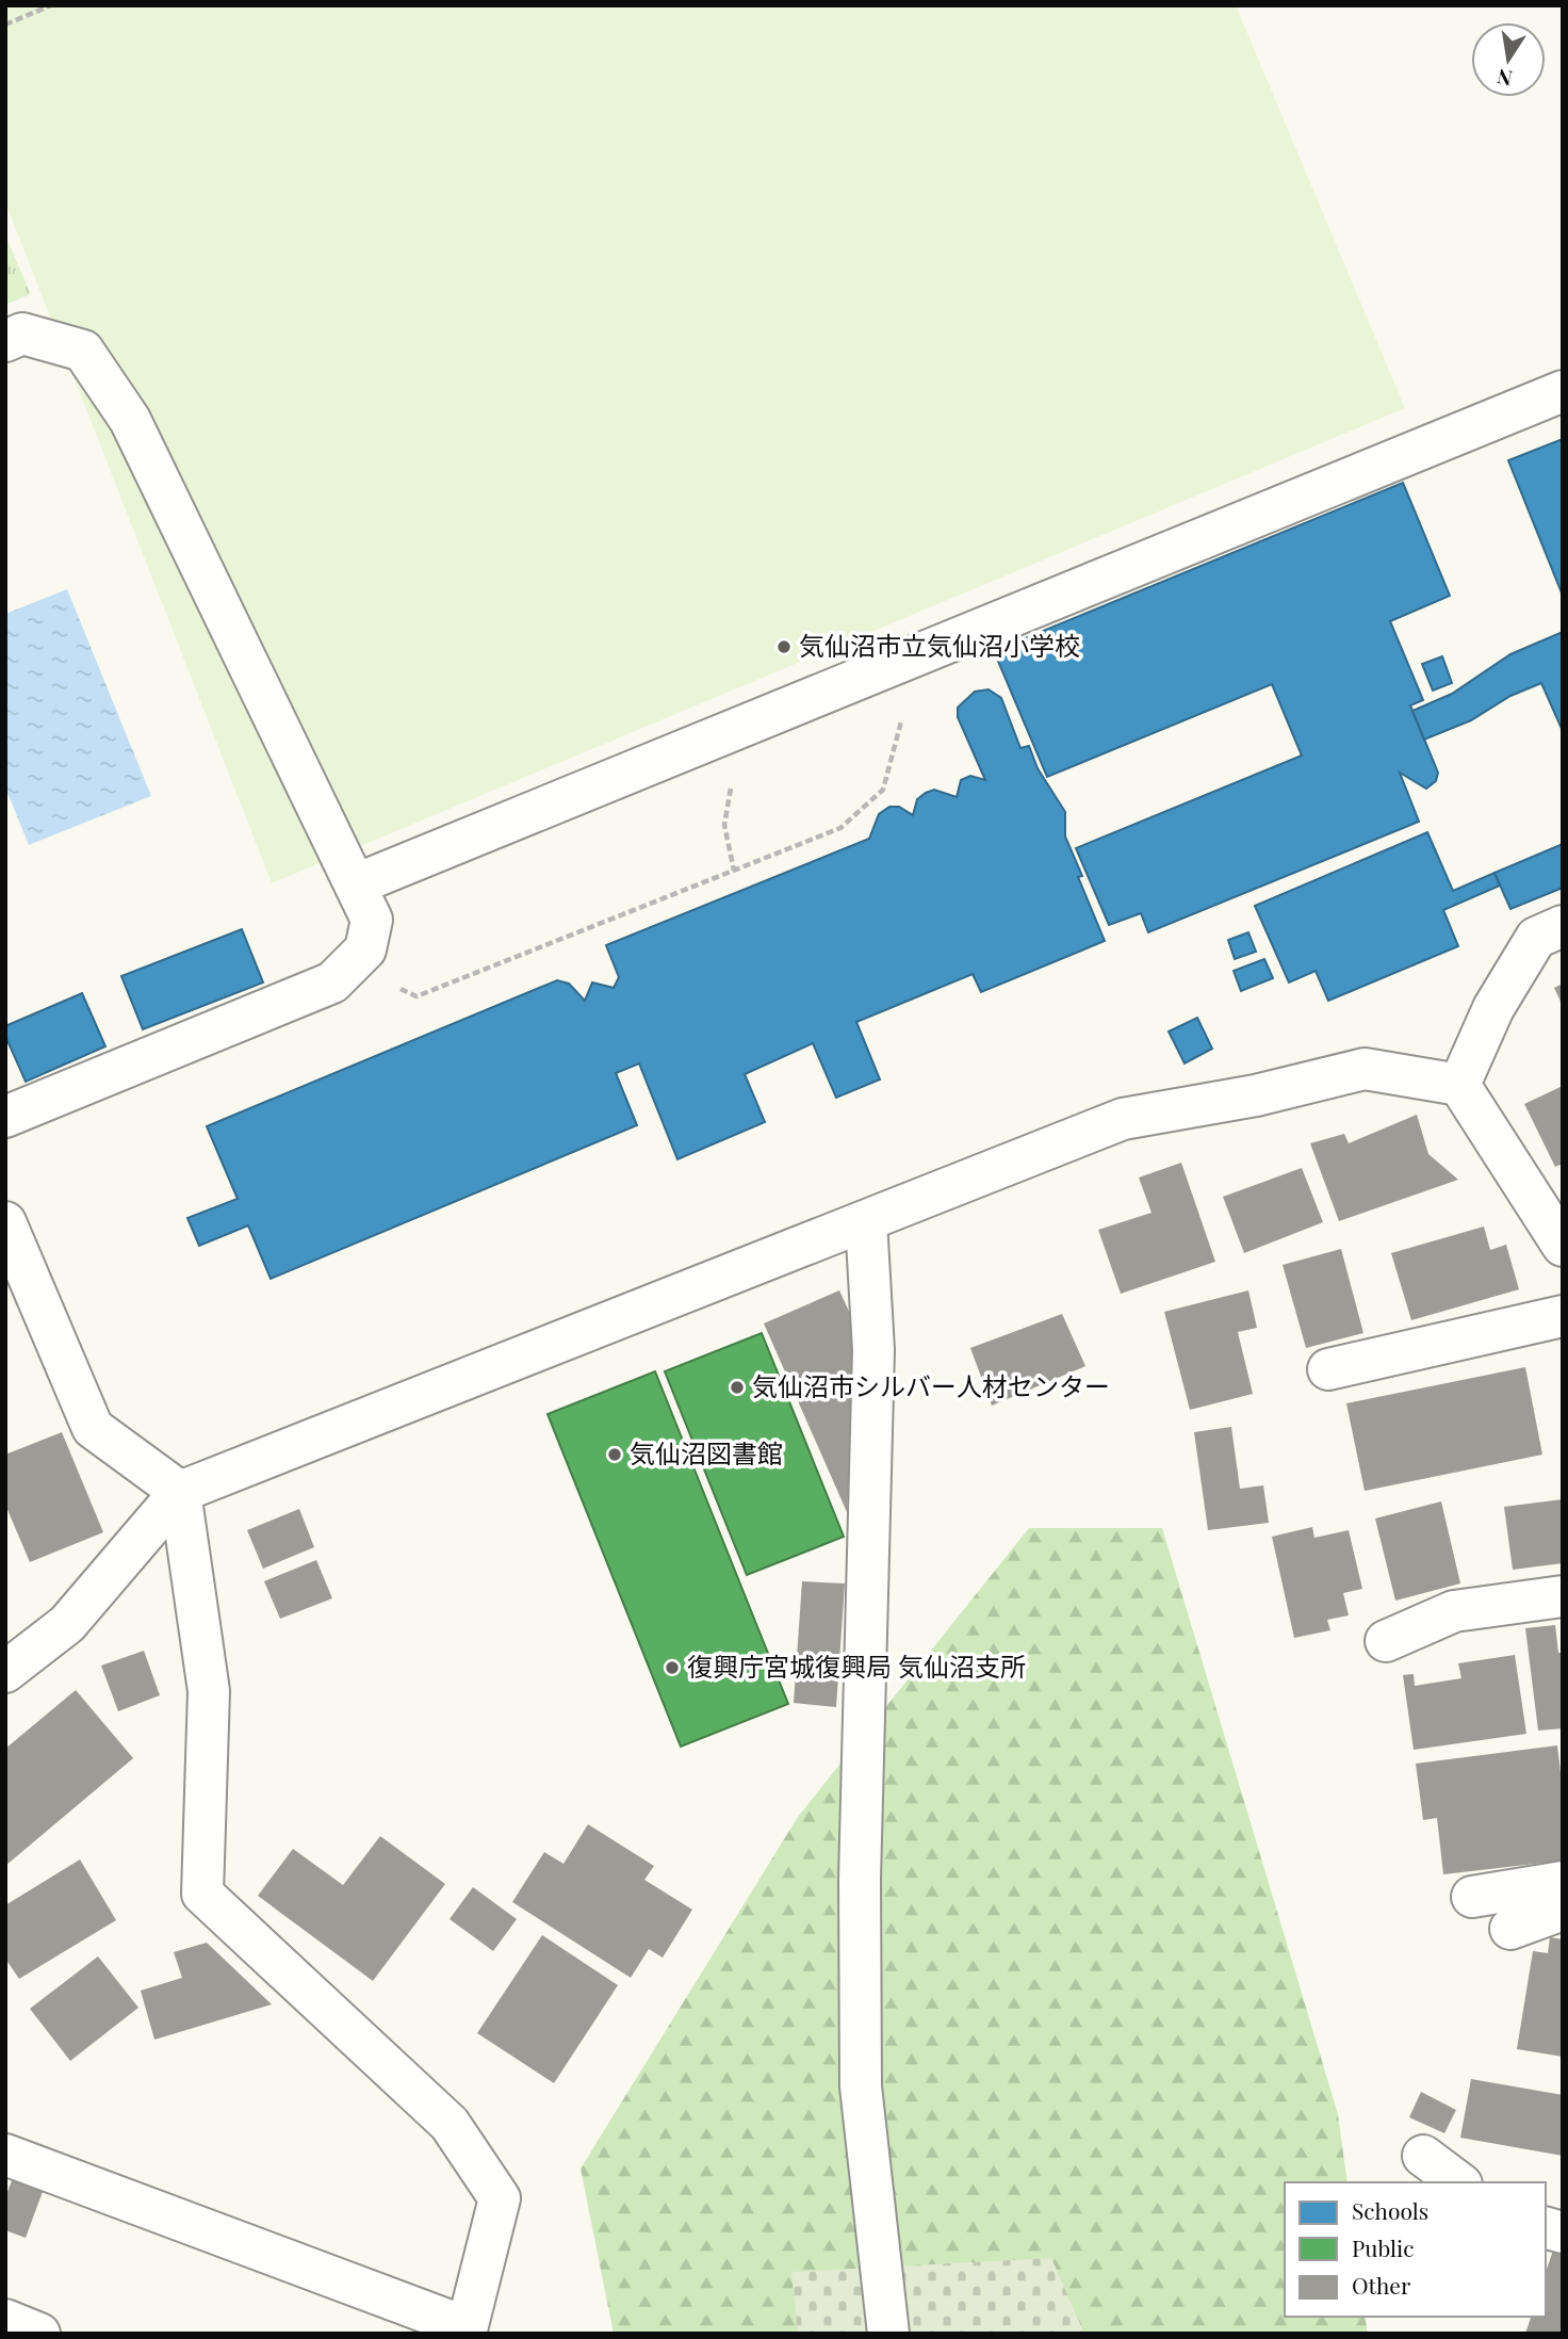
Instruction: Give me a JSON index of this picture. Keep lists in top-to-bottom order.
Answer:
{
  "places": [
    "気仙沼市立気仙沼小学校",
    "気仙沼市シルバー人材センター",
    "気仙沼図書館",
    "復興庁宮城復興局 気仙沼支所"
  ],
  "legend": ["Schools", "Public", "Other"],
  "north": "bottom"
}
